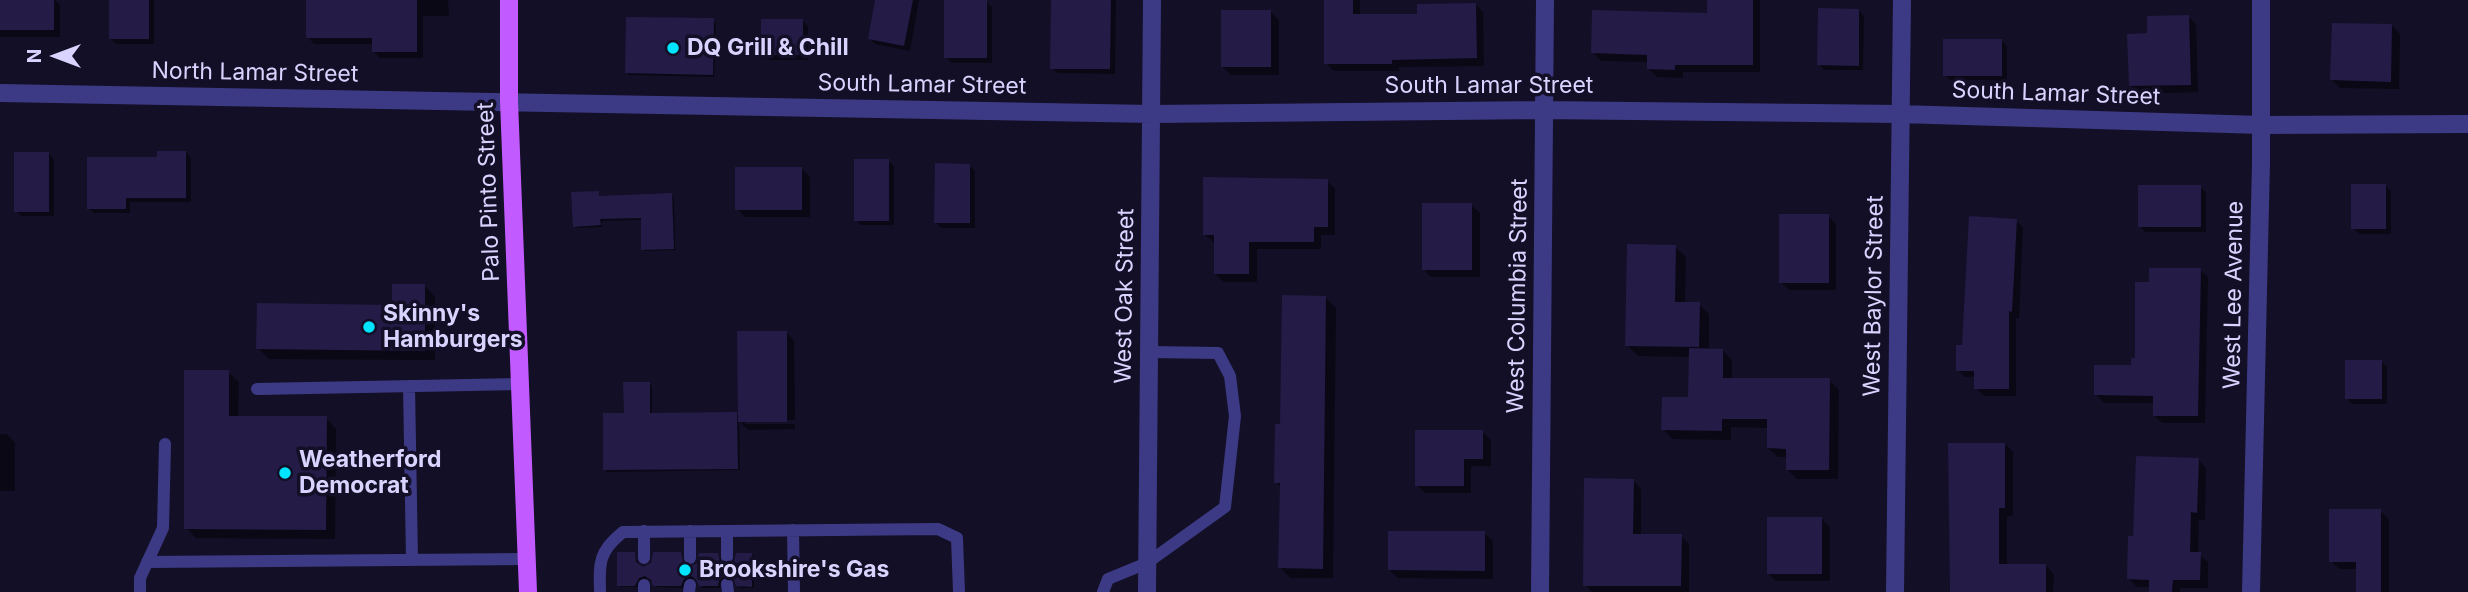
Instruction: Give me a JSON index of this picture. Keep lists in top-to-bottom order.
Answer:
{
  "streets": {
    "main road": ["Palo Pinto Street"],
    "street": [
      "North Lamar Street",
      "South Lamar Street",
      "West Lee Avenue",
      "West Oak Street",
      "West Columbia Street",
      "West Baylor Street"
    ]
  },
  "crossings": [
    ["North Lamar Street", "South Lamar Street"],
    ["North Lamar Street", "Palo Pinto Street"],
    ["South Lamar Street", "Palo Pinto Street"],
    ["South Lamar Street", "West Lee Avenue"],
    ["South Lamar Street", "West Oak Street"],
    ["South Lamar Street", "West Columbia Street"],
    ["South Lamar Street", "West Baylor Street"]
  ],
  "places": [
    "DQ Grill & Chill",
    "Skinny's Hamburgers",
    "Weatherford Democrat",
    "Brookshire's Gas"
  ],
  "north": "left"
}
